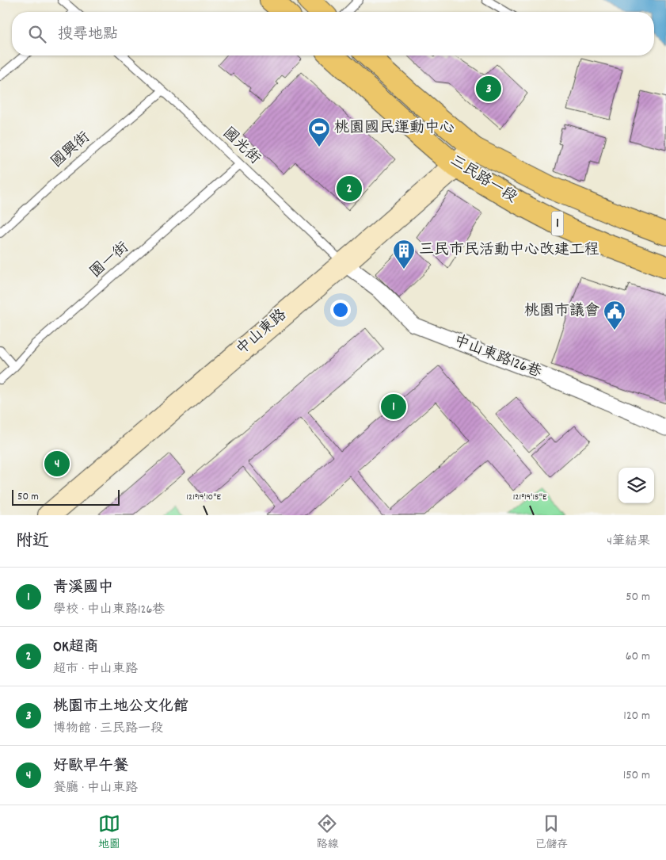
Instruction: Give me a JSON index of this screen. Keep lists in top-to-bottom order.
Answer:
{
  "streets": {
    "main road": ["三民路一段", "1"],
    "street": ["中山東路", "中山東路126巷"],
    "lane": ["國光街", "國興街", "園一街"]
  },
  "crossings": [
    ["國光街", "國興街"],
    ["國光街", "園一街"],
    ["國光街", "中山東路"],
    ["國光街", "中山東路126巷"],
    ["三民路一段", "中山東路"],
    ["中山東路", "中山東路126巷"]
  ],
  "places": {
    "sports": ["桃園國民運動中心"],
    "building": ["三民市民活動中心改建工程"],
    "public building": ["桃園市議會"]
  },
  "scale_bar": "50 m",
  "page": {
    "search": "搜尋地點",
    "pins": [
      "3",
      "2",
      "1",
      "4"
    ],
    "scale": "50 m",
    "heading": ["附近", "4筆結果"],
    "list": [
      {
        "mark": "1",
        "name": "青溪國中",
        "note": "學校 · 中山東路126巷",
        "value": "50 m"
      },
      {
        "mark": "2",
        "name": "OK超商",
        "note": "超市 · 中山東路",
        "value": "60 m"
      },
      {
        "mark": "3",
        "name": "桃園市土地公文化館",
        "note": "博物館 · 三民路一段",
        "value": "120 m"
      },
      {
        "mark": "4",
        "name": "好歐早午餐",
        "note": "餐廳 · 中山東路",
        "value": "150 m"
      }
    ],
    "nav": ["地圖", "路線", "已儲存"]
  },
  "coordinates": ["121°19'10\"E", "121°19'15\"E"]
}
